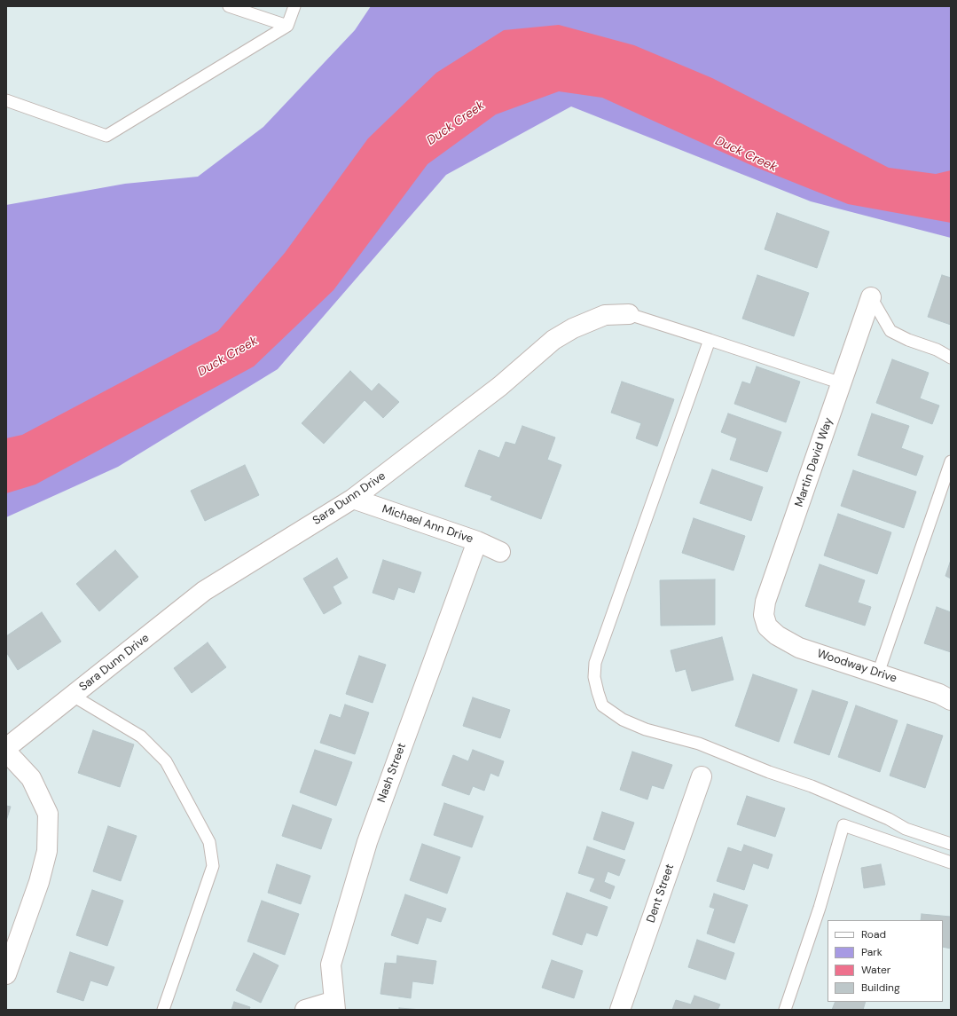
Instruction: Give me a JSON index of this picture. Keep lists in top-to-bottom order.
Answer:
{
  "streets": {
    "street": [
      "Martin David Way",
      "Sara Dunn Drive",
      "Michael Ann Drive",
      "Woodway Drive",
      "Nash Street",
      "Dent Street"
    ]
  },
  "crossings": [
    ["Martin David Way", "Sara Dunn Drive"],
    ["Martin David Way", "Woodway Drive"],
    ["Sara Dunn Drive", "Michael Ann Drive"],
    ["Michael Ann Drive", "Nash Street"]
  ],
  "water": ["Duck Creek"],
  "legend": [
    "Road",
    "Park",
    "Water",
    "Building"
  ]
}
